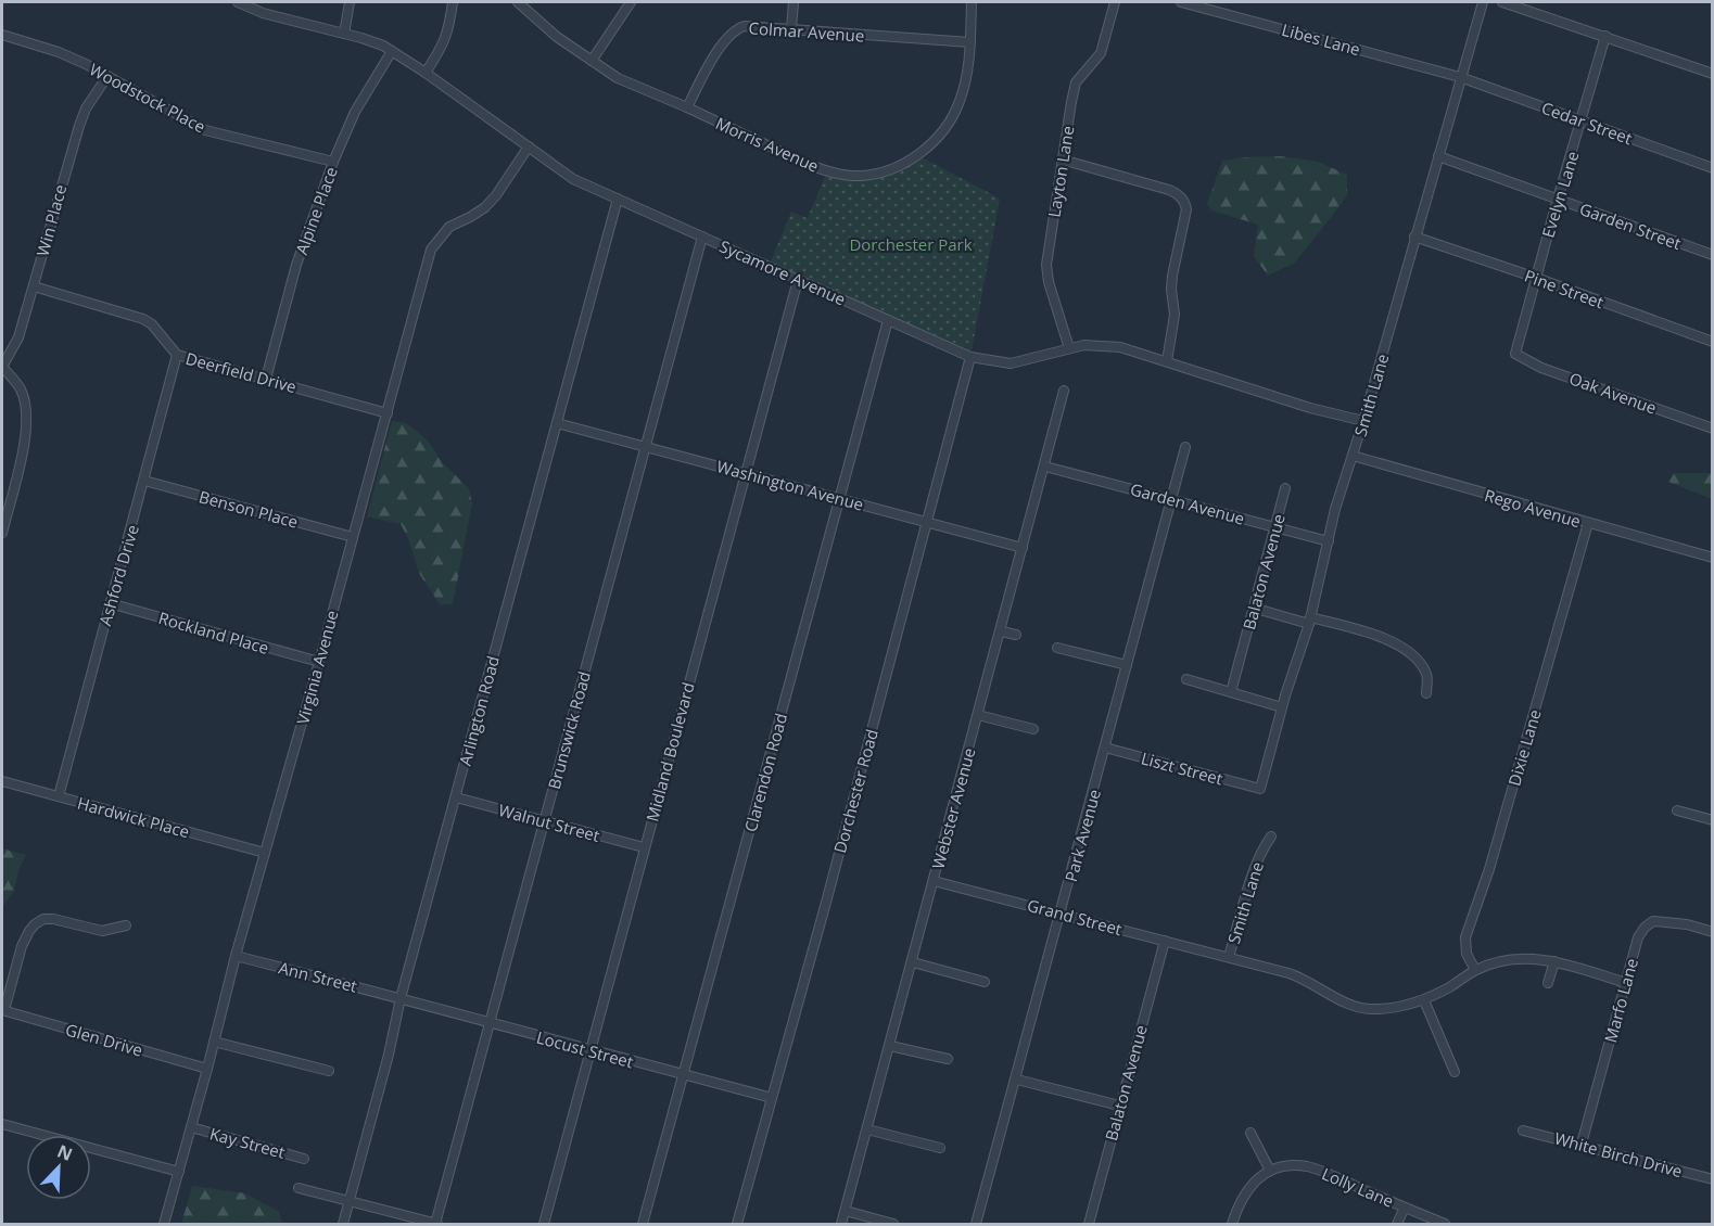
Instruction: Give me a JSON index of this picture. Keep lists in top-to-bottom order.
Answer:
{
  "streets": {
    "street": [
      "Colmar Avenue",
      "Libes Lane",
      "Woodstock Place",
      "Cedar Street",
      "Morris Avenue",
      "Layton Lane",
      "Evelyn Lane",
      "Alpine Place",
      "Win Place",
      "Garden Street",
      "Sycamore Avenue",
      "Pine Street",
      "Deerfield Drive",
      "Oak Avenue",
      "Smith Lane",
      "Washington Avenue",
      "Garden Avenue",
      "Rego Avenue",
      "Benson Place",
      "Balaton Avenue",
      "Ashford Drive",
      "Rockland Place",
      "Virginia Avenue",
      "Arlington Road",
      "Brunswick Road",
      "Dixie Lane",
      "Midland Boulevard",
      "Liszt Street",
      "Clarendon Road",
      "Dorchester Road",
      "Webster Avenue",
      "Hardwick Place",
      "Walnut Street",
      "Park Avenue",
      "Grand Street",
      "Ann Street",
      "Marfo Lane",
      "Glen Drive",
      "Locust Street",
      "Kay Street",
      "White Birch Drive",
      "Lolly Lane"
    ]
  },
  "crossings": [
    ["Colmar Avenue", "Morris Avenue"],
    ["Libes Lane", "Cedar Street"],
    ["Libes Lane", "Smith Lane"],
    ["Woodstock Place", "Alpine Place"],
    ["Woodstock Place", "Win Place"],
    ["Cedar Street", "Evelyn Lane"],
    ["Cedar Street", "Smith Lane"],
    ["Layton Lane", "Sycamore Avenue"],
    ["Evelyn Lane", "Garden Street"],
    ["Evelyn Lane", "Pine Street"],
    ["Evelyn Lane", "Oak Avenue"],
    ["Alpine Place", "Sycamore Avenue"],
    ["Alpine Place", "Deerfield Drive"],
    ["Win Place", "Deerfield Drive"],
    ["Garden Street", "Smith Lane"],
    ["Sycamore Avenue", "Smith Lane"],
    ["Sycamore Avenue", "Virginia Avenue"],
    ["Sycamore Avenue", "Arlington Road"],
    ["Sycamore Avenue", "Brunswick Road"],
    ["Sycamore Avenue", "Midland Boulevard"],
    ["Sycamore Avenue", "Clarendon Road"],
    ["Sycamore Avenue", "Dorchester Road"],
    ["Pine Street", "Smith Lane"],
    ["Deerfield Drive", "Ashford Drive"],
    ["Deerfield Drive", "Virginia Avenue"],
    ["Smith Lane", "Garden Avenue"],
    ["Smith Lane", "Rego Avenue"],
    ["Smith Lane", "Liszt Street"],
    ["Smith Lane", "Grand Street"],
    ["Washington Avenue", "Arlington Road"],
    ["Washington Avenue", "Brunswick Road"],
    ["Washington Avenue", "Midland Boulevard"],
    ["Washington Avenue", "Clarendon Road"],
    ["Washington Avenue", "Dorchester Road"],
    ["Washington Avenue", "Webster Avenue"],
    ["Garden Avenue", "Balaton Avenue"],
    ["Garden Avenue", "Webster Avenue"],
    ["Garden Avenue", "Park Avenue"],
    ["Rego Avenue", "Dixie Lane"],
    ["Benson Place", "Ashford Drive"],
    ["Benson Place", "Virginia Avenue"],
    ["Balaton Avenue", "Grand Street"],
    ["Ashford Drive", "Rockland Place"],
    ["Ashford Drive", "Hardwick Place"],
    ["Rockland Place", "Virginia Avenue"],
    ["Virginia Avenue", "Hardwick Place"],
    ["Virginia Avenue", "Ann Street"],
    ["Virginia Avenue", "Glen Drive"],
    ["Virginia Avenue", "Kay Street"],
    ["Arlington Road", "Walnut Street"],
    ["Arlington Road", "Ann Street"],
    ["Arlington Road", "Locust Street"],
    ["Brunswick Road", "Walnut Street"],
    ["Brunswick Road", "Locust Street"],
    ["Midland Boulevard", "Walnut Street"],
    ["Midland Boulevard", "Locust Street"],
    ["Liszt Street", "Park Avenue"],
    ["Clarendon Road", "Locust Street"],
    ["Dorchester Road", "Locust Street"],
    ["Webster Avenue", "Grand Street"],
    ["Park Avenue", "Grand Street"],
    ["Ann Street", "Locust Street"],
    ["Marfo Lane", "White Birch Drive"]
  ],
  "parks": ["Dorchester Park"],
  "north": "top right"
}
